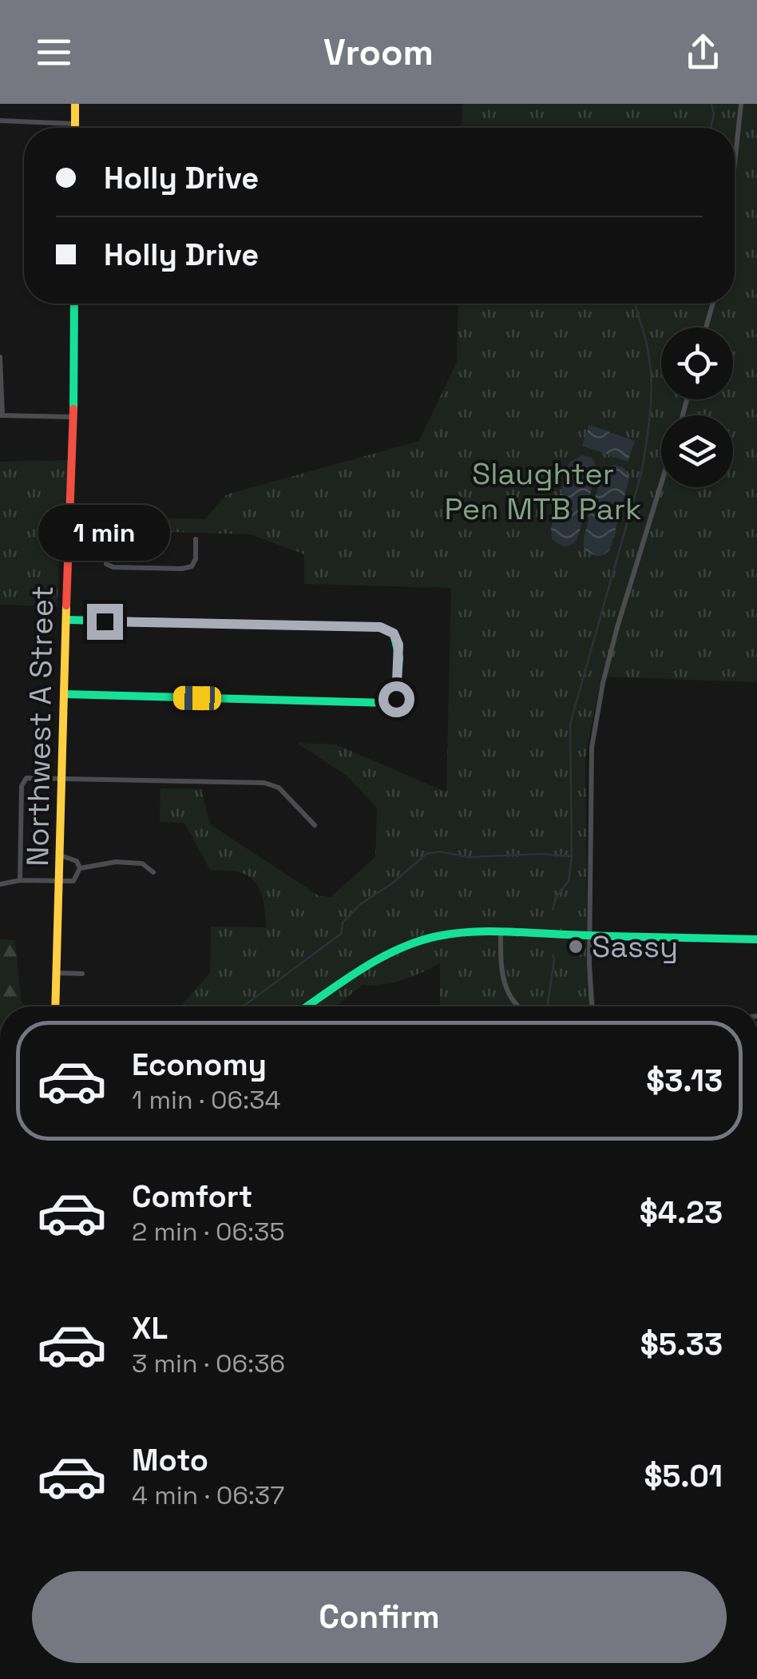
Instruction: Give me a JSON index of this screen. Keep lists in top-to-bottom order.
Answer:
{
  "streets": {
    "street": ["Northwest A Street"]
  },
  "parks": ["Slaughter Pen MTB Park"],
  "places": ["Sassy"],
  "page": {
    "header": "Vroom",
    "banner": ["Holly Drive", "Holly Drive"],
    "bubble": "1 min",
    "list": [
      {
        "name": "Economy",
        "note": "1 min · 06:34",
        "value": "$3.13"
      },
      {
        "name": "Comfort",
        "note": "2 min · 06:35",
        "value": "$4.23"
      },
      {
        "name": "XL",
        "note": "3 min · 06:36",
        "value": "$5.33"
      },
      {
        "name": "Moto",
        "note": "4 min · 06:37",
        "value": "$5.01"
      }
    ],
    "buttons": "Confirm"
  }
}
